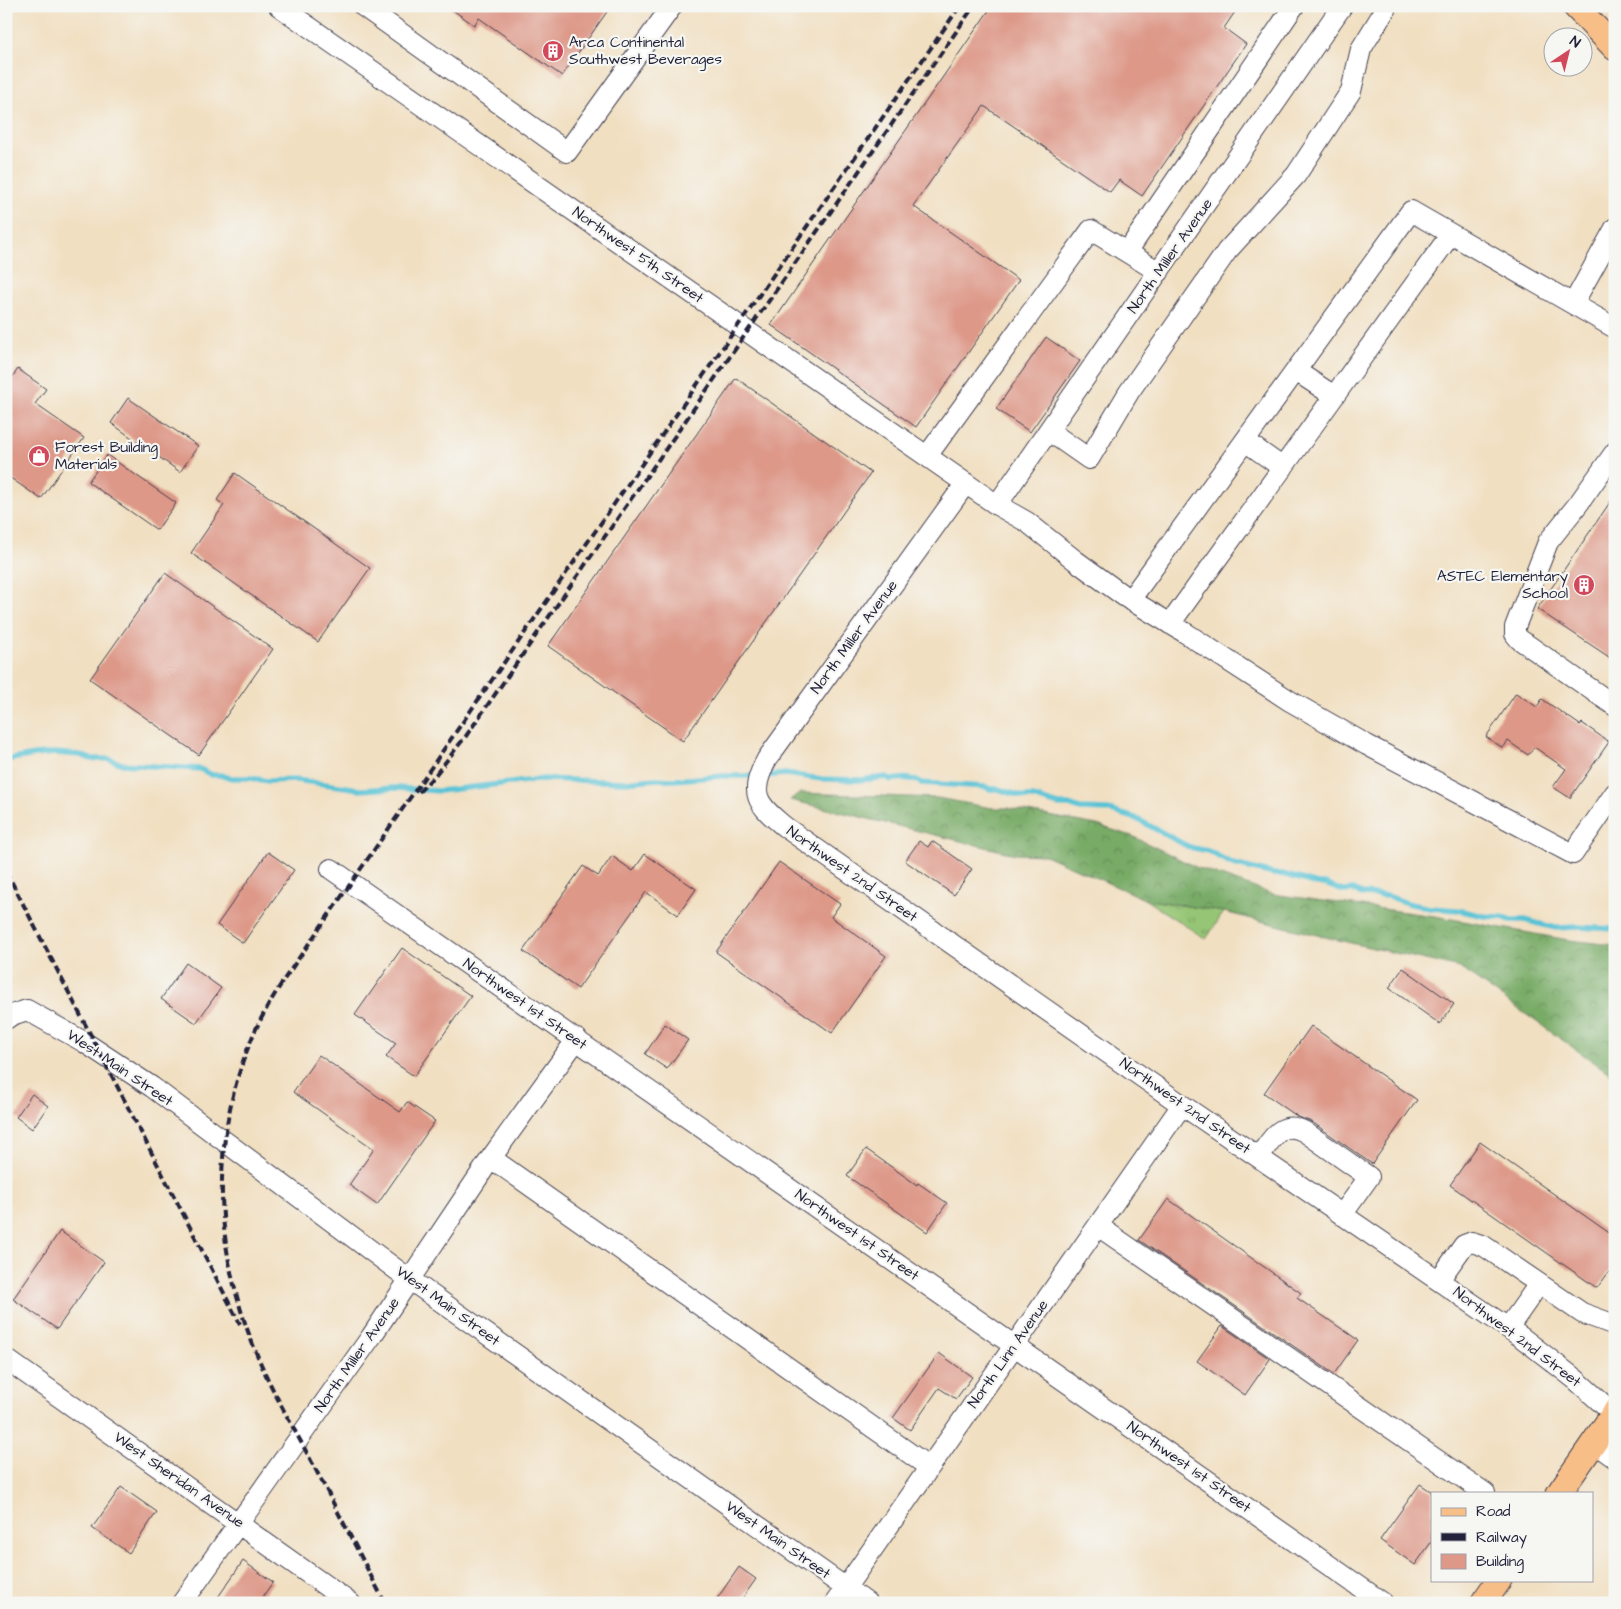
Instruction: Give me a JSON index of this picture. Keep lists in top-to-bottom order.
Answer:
{
  "streets": {
    "street": [
      "Northwest 5th Street",
      "North Miller Avenue",
      "Northwest 2nd Street",
      "Northwest 1st Street",
      "West Main Street",
      "North Linn Avenue",
      "West Sheridan Avenue"
    ]
  },
  "crossings": [
    ["Northwest 5th Street", "North Miller Avenue"],
    ["North Miller Avenue", "Northwest 2nd Street"],
    ["North Miller Avenue", "Northwest 1st Street"],
    ["North Miller Avenue", "West Main Street"],
    ["North Miller Avenue", "West Sheridan Avenue"],
    ["Northwest 2nd Street", "North Linn Avenue"],
    ["Northwest 1st Street", "North Linn Avenue"],
    ["West Main Street", "North Linn Avenue"]
  ],
  "places": {
    "building": ["Arca Continental Southwest Beverages", "ASTEC Elementary School"],
    "shop": ["Forest Building Materials"]
  },
  "legend": ["Road", "Railway", "Building"],
  "north": "top right"
}
